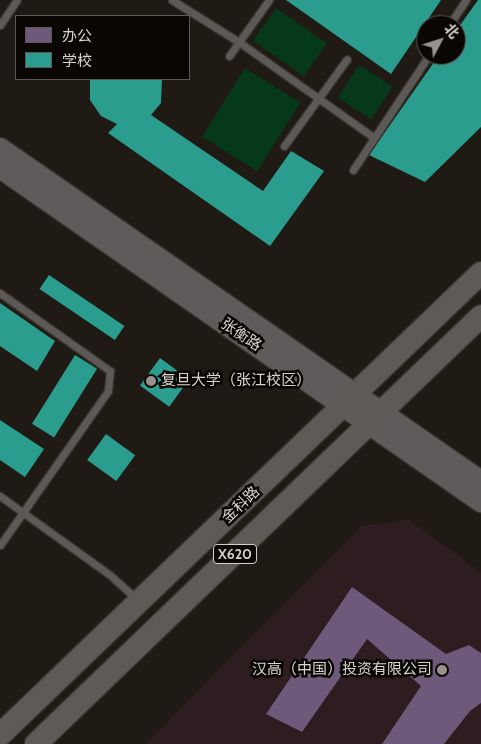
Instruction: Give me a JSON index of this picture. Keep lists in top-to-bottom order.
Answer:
{
  "streets": {
    "main road": ["张衡路", "金科路", "X620"]
  },
  "crossings": [
    ["张衡路", "金科路"]
  ],
  "places": ["复旦大学（张江校区）", "汉高（中国）投资有限公司"],
  "legend": ["办公", "学校"],
  "north": "top right"
}
